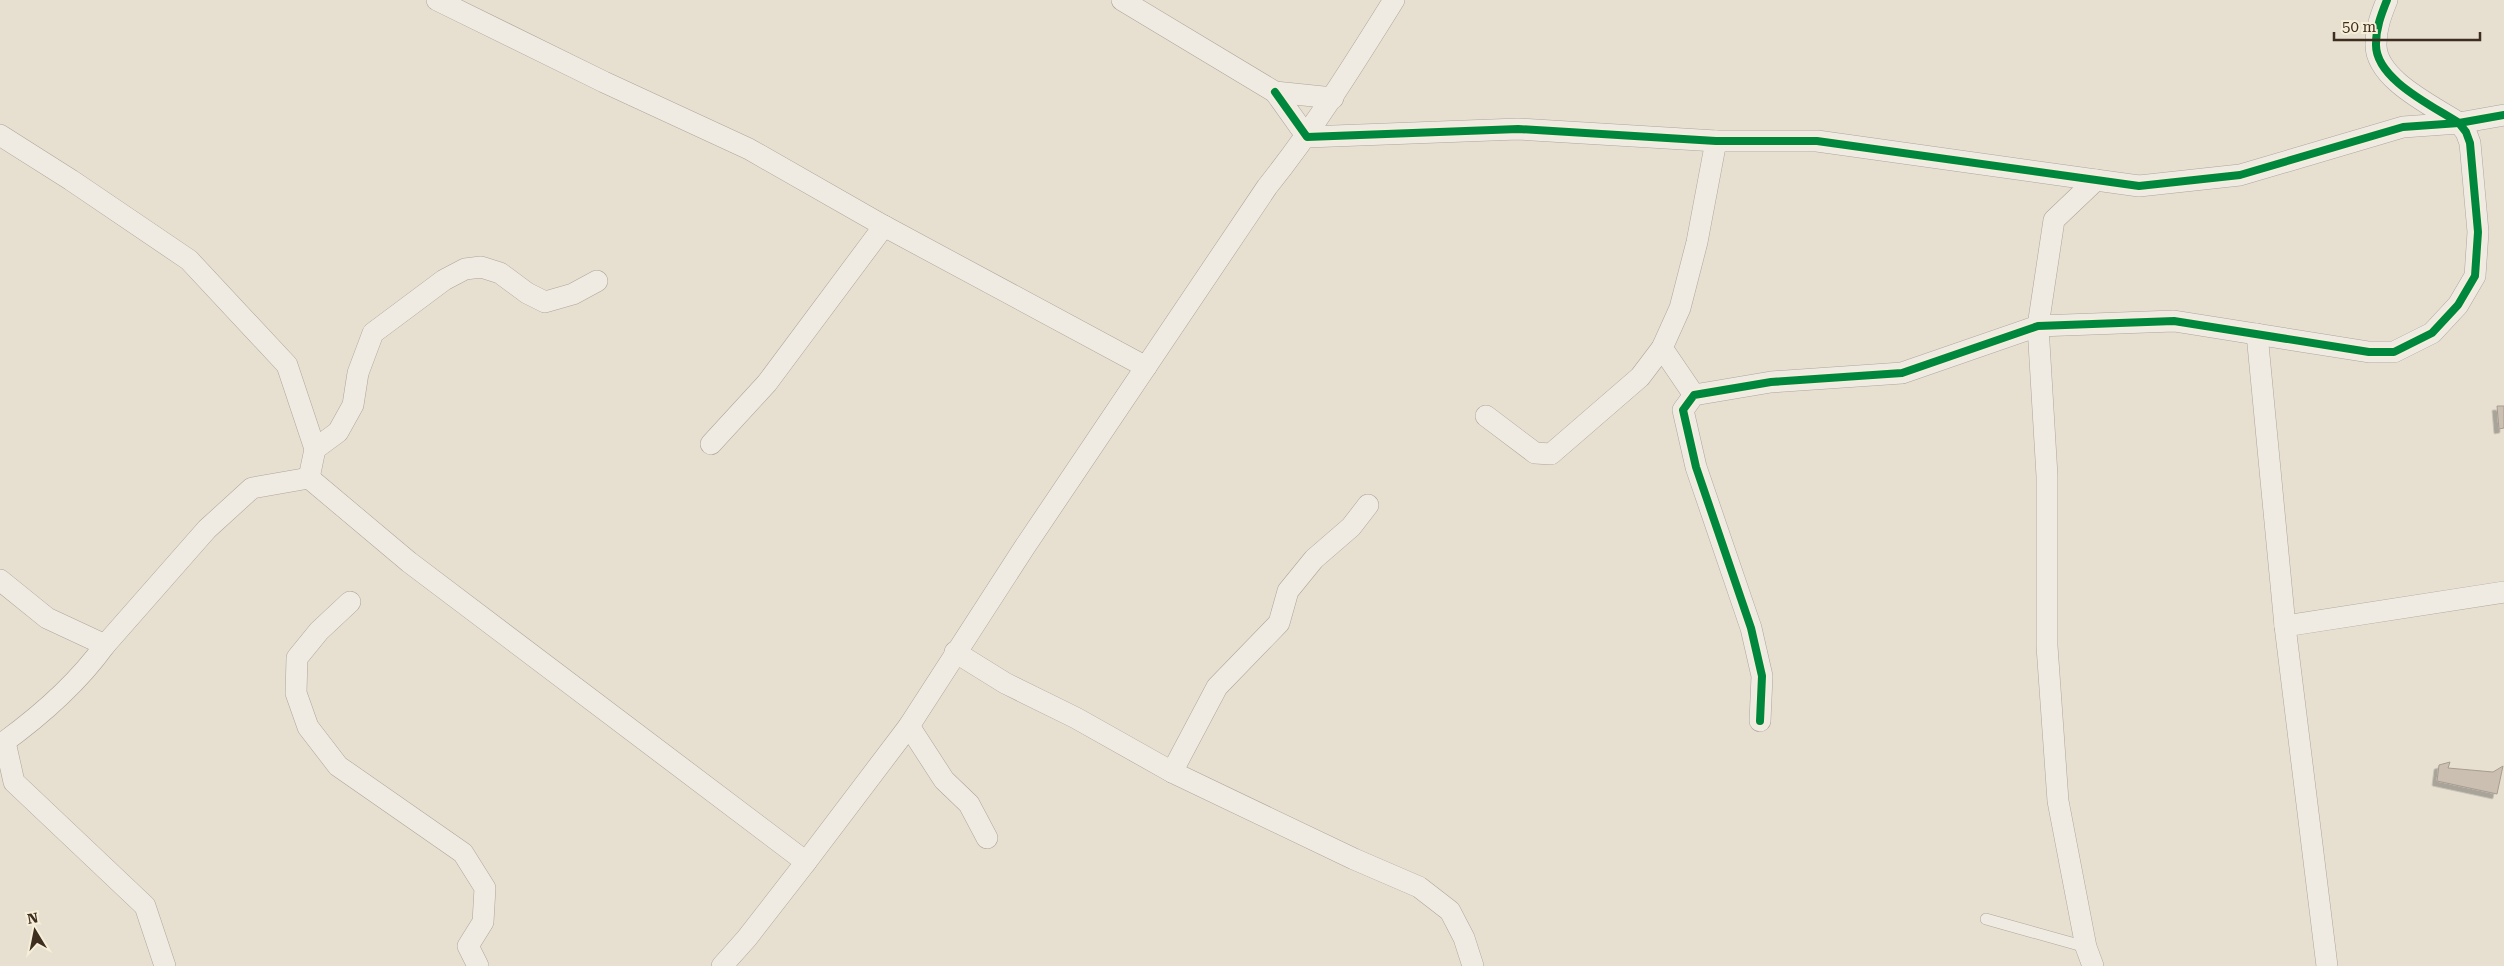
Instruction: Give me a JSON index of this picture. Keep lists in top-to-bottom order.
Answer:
{
  "scale_bar": "50 m",
  "north": "top"
}
